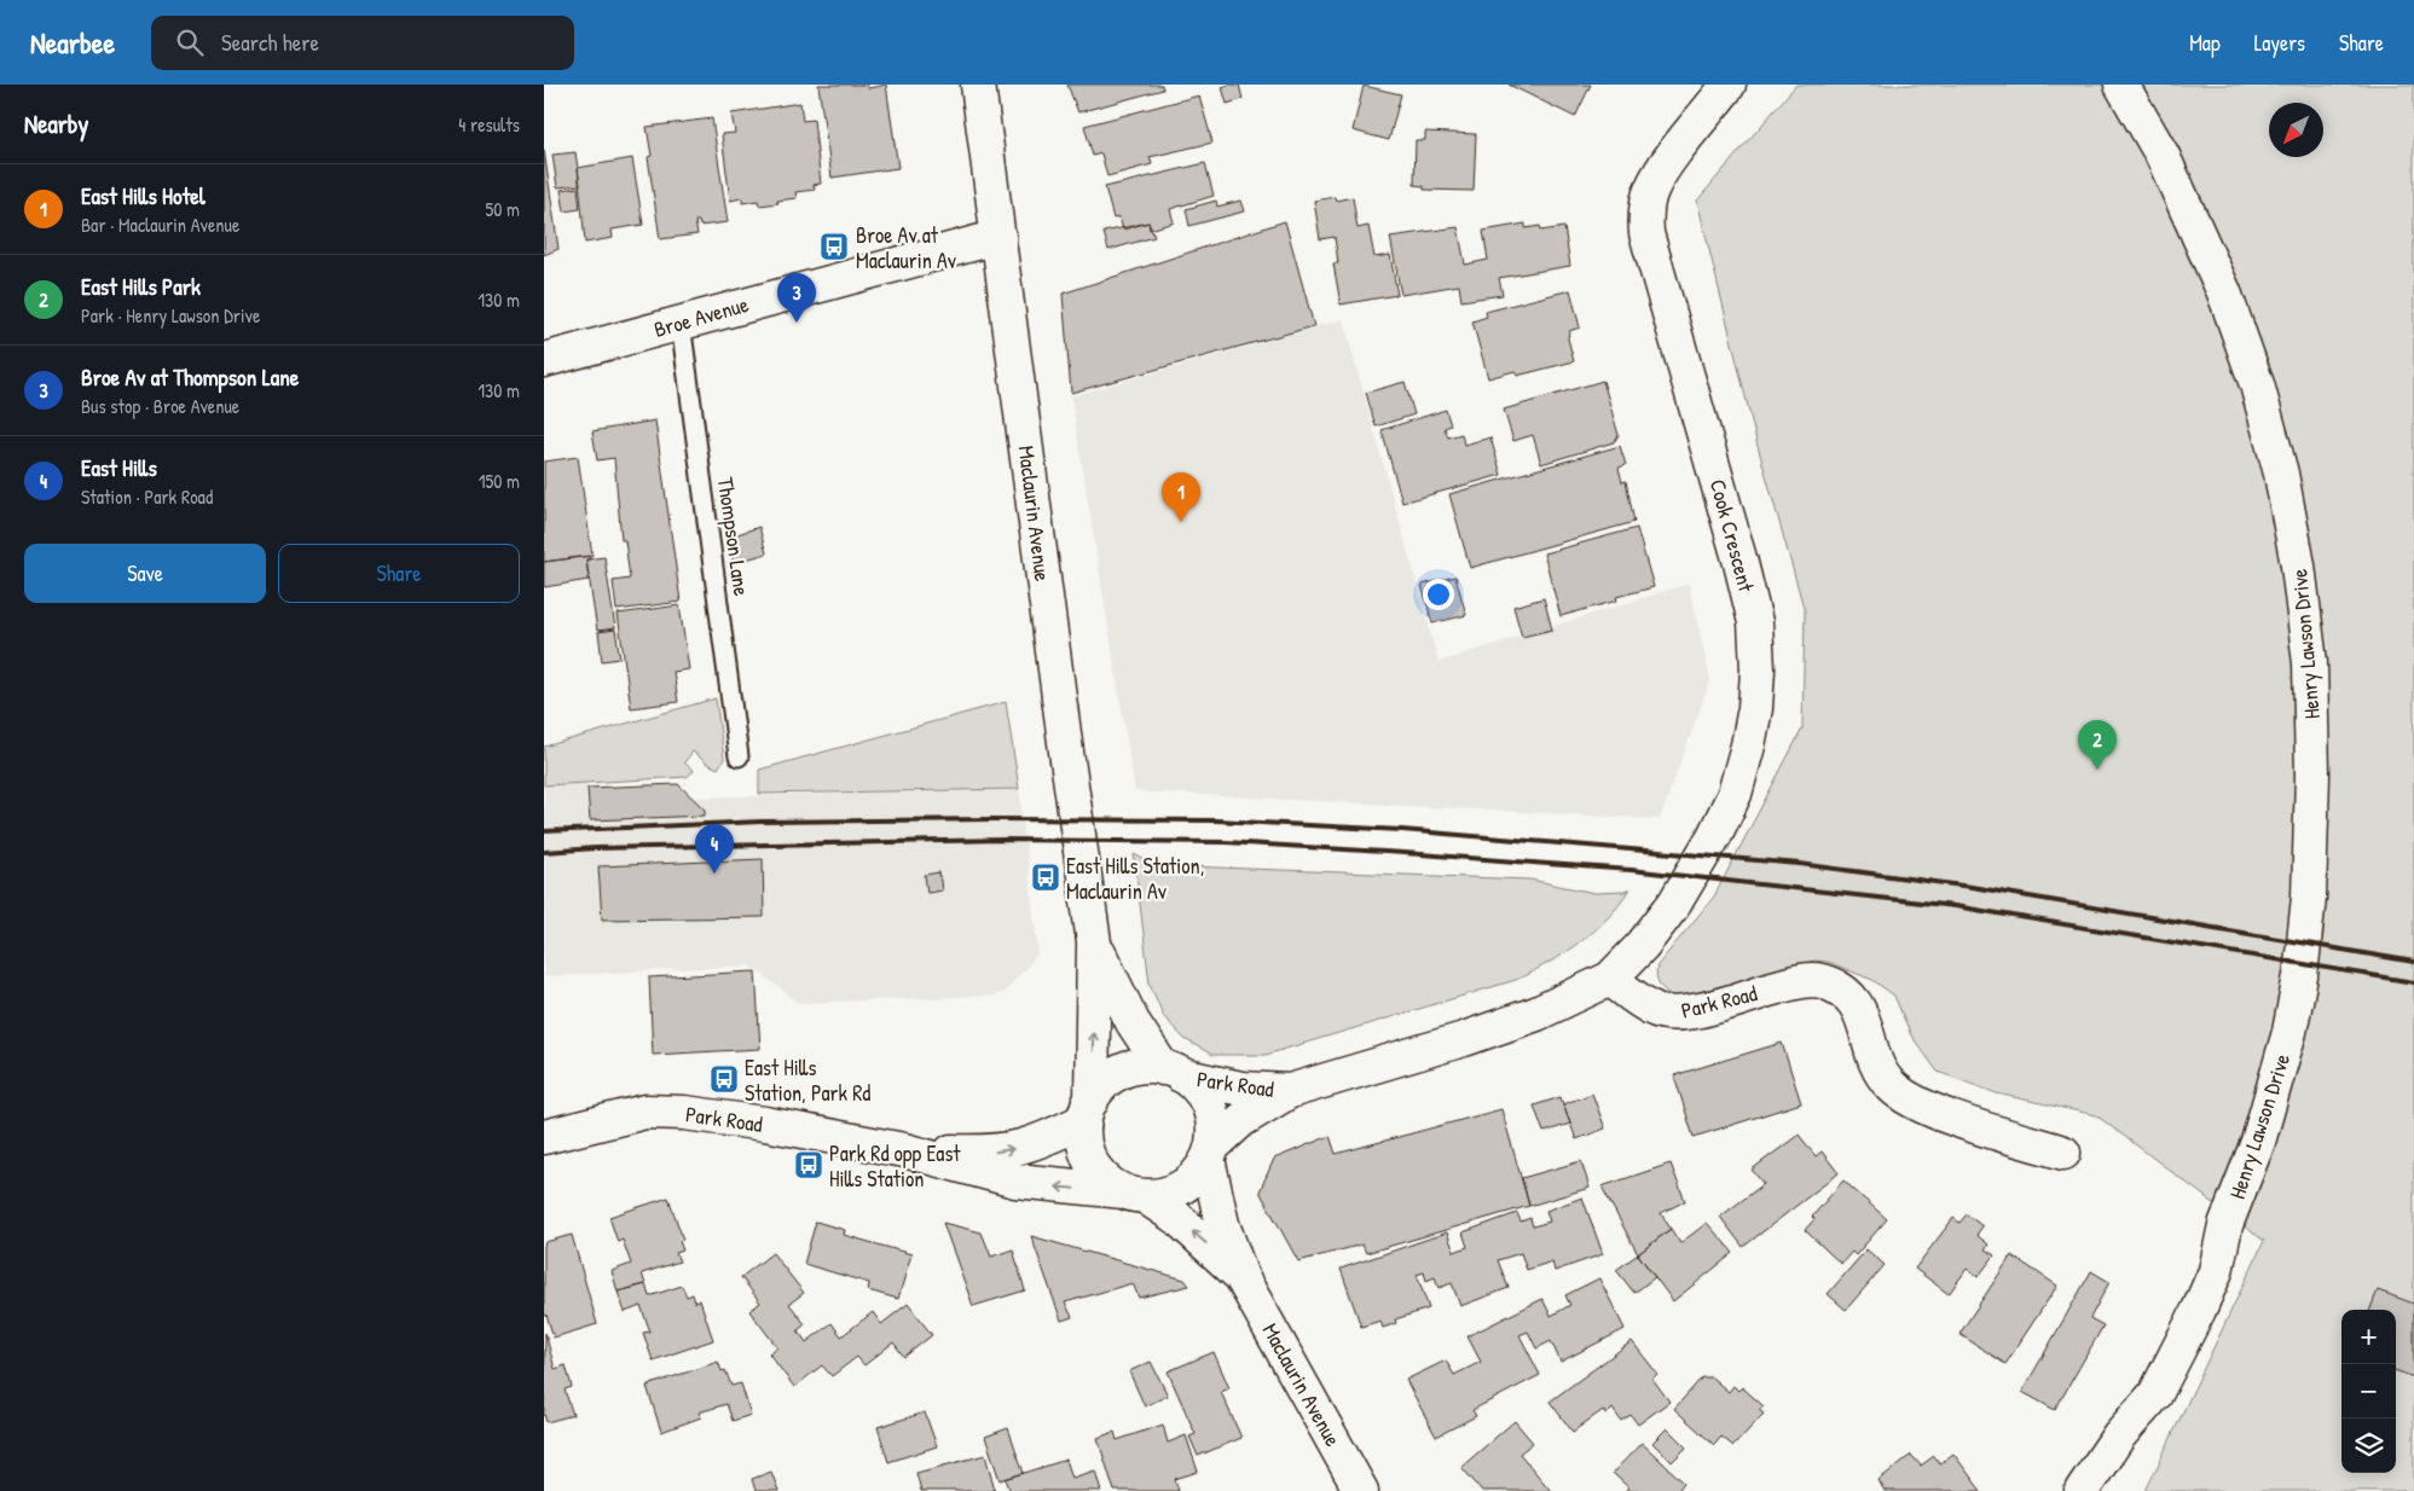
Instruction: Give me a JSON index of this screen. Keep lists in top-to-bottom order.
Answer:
{
  "streets": {
    "street": [
      "Broe Avenue",
      "Maclaurin Avenue",
      "Cook Crescent",
      "Henry Lawson Drive",
      "Park Road"
    ],
    "lane": ["Thompson Lane"]
  },
  "crossings": [
    ["Broe Avenue", "Maclaurin Avenue"],
    ["Broe Avenue", "Thompson Lane"],
    ["Maclaurin Avenue", "Park Road"],
    ["Cook Crescent", "Park Road"]
  ],
  "places": {
    "bus stop": [
      "Broe Av at Maclaurin Av",
      "East Hills Station, Maclaurin Av",
      "East Hills Station, Park Rd",
      "Park Rd opp East Hills Station"
    ]
  },
  "north": "bottom left",
  "page": {
    "header": "Nearbee",
    "search": "Search here",
    "nav": ["Map", "Layers", "Share"],
    "heading": ["Nearby", "4 results"],
    "list": [
      {
        "mark": "1",
        "name": "East Hills Hotel",
        "note": "Bar · Maclaurin Avenue",
        "value": "50 m"
      },
      {
        "mark": "2",
        "name": "East Hills Park",
        "note": "Park · Henry Lawson Drive",
        "value": "130 m"
      },
      {
        "mark": "3",
        "name": "Broe Av at Thompson Lane",
        "note": "Bus stop · Broe Avenue",
        "value": "130 m"
      },
      {
        "mark": "4",
        "name": "East Hills",
        "note": "Station · Park Road",
        "value": "150 m"
      }
    ],
    "pins": [
      "3",
      "1",
      "2",
      "4"
    ],
    "buttons": ["Save", "Share"],
    "map_buttons": ["+", "−"]
  }
}
